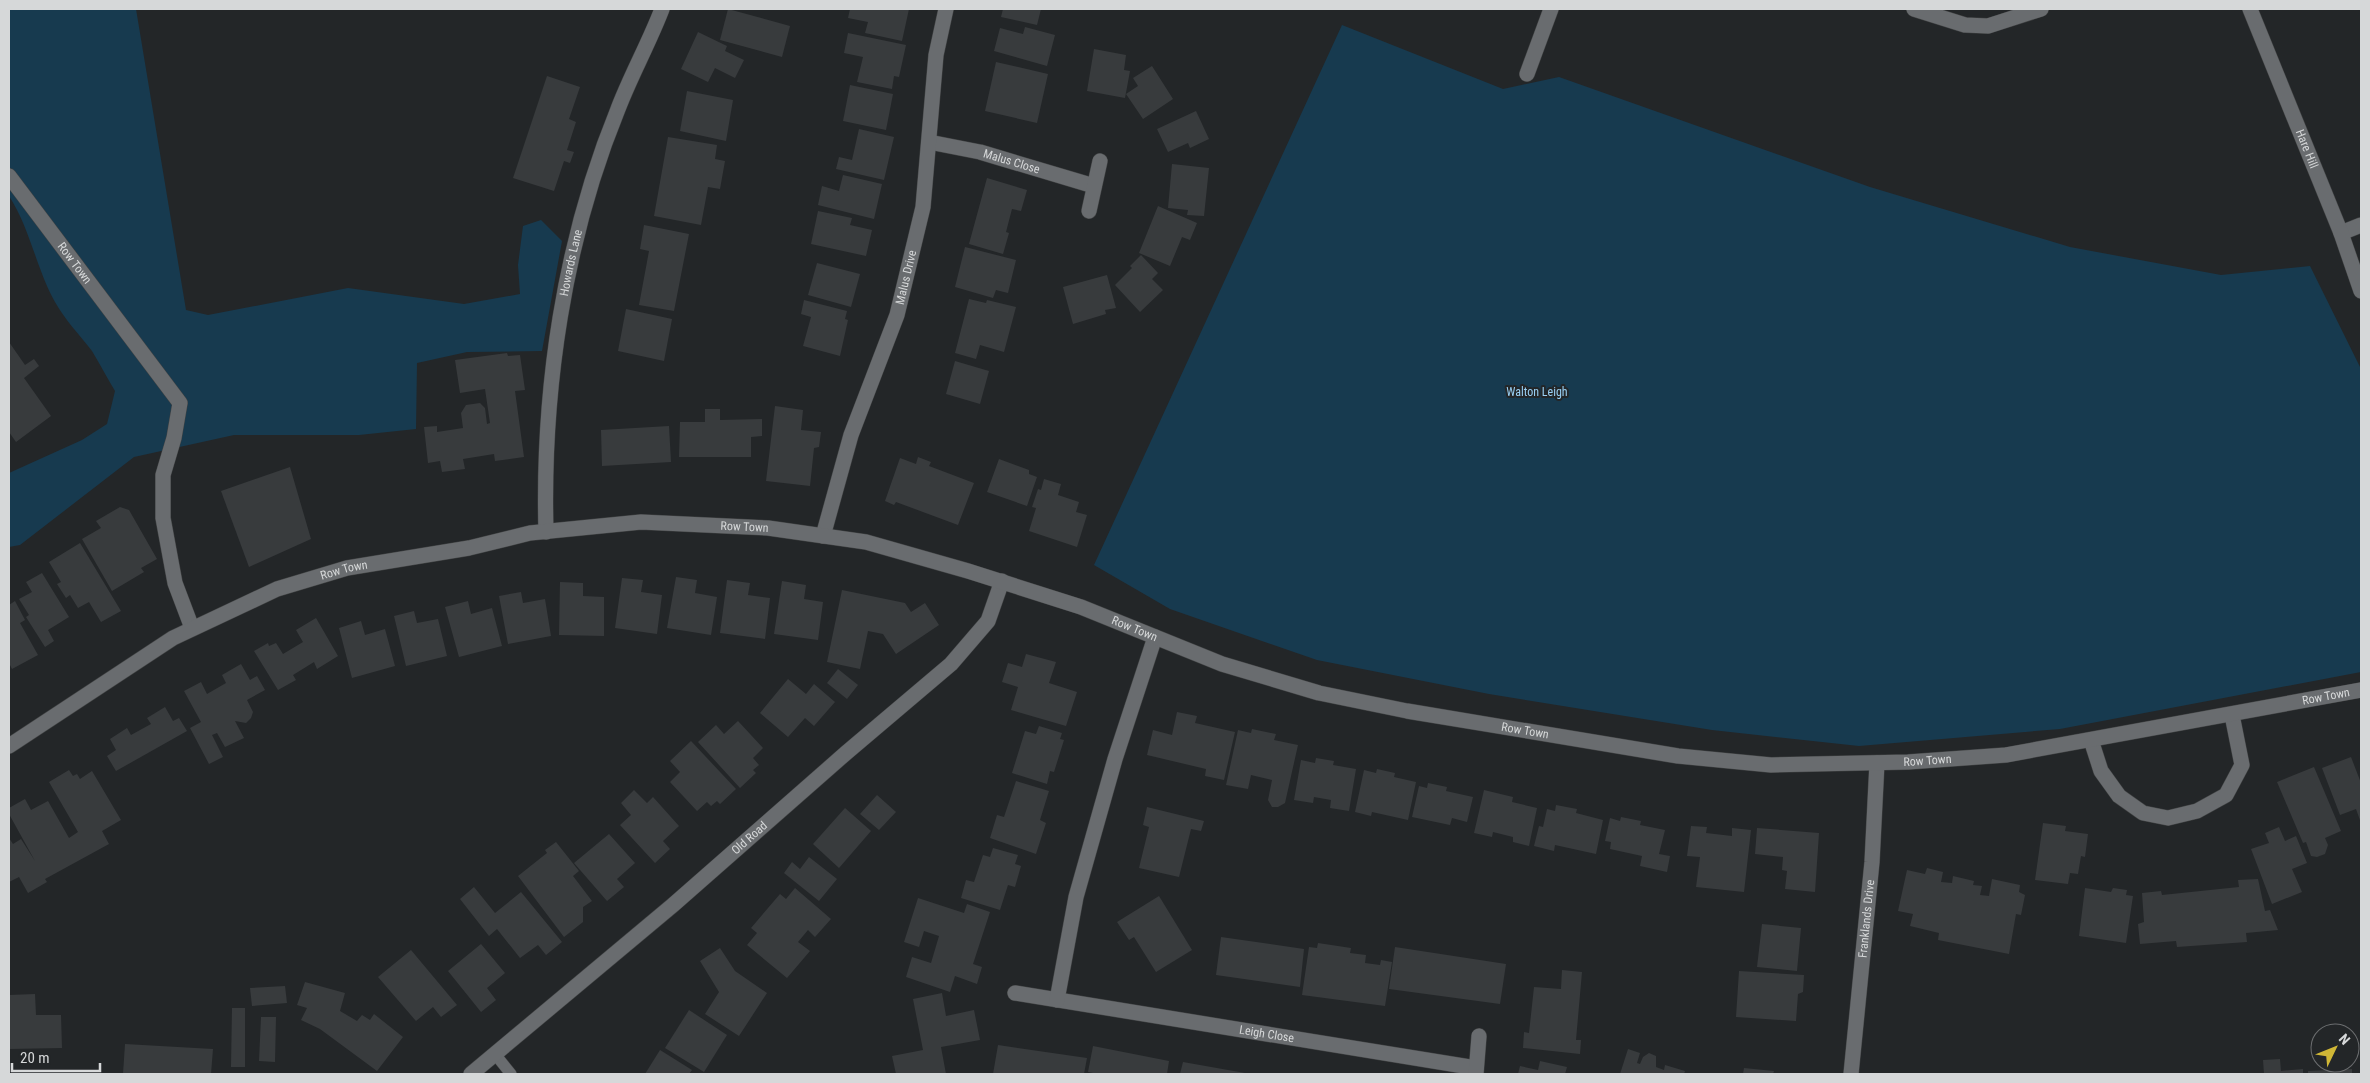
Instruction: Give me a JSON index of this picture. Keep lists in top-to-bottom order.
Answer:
{
  "streets": {
    "street": [
      "Hare Hill",
      "Malus Close",
      "Row Town",
      "Howards Lane",
      "Malus Drive",
      "Old Road",
      "Franklands Drive",
      "Leigh Close"
    ]
  },
  "crossings": [
    ["Malus Close", "Malus Drive"],
    ["Row Town", "Howards Lane"],
    ["Row Town", "Malus Drive"],
    ["Row Town", "Old Road"],
    ["Row Town", "Franklands Drive"]
  ],
  "parks": ["Walton Leigh"],
  "scale_bar": "20 m",
  "north": "top right"
}
